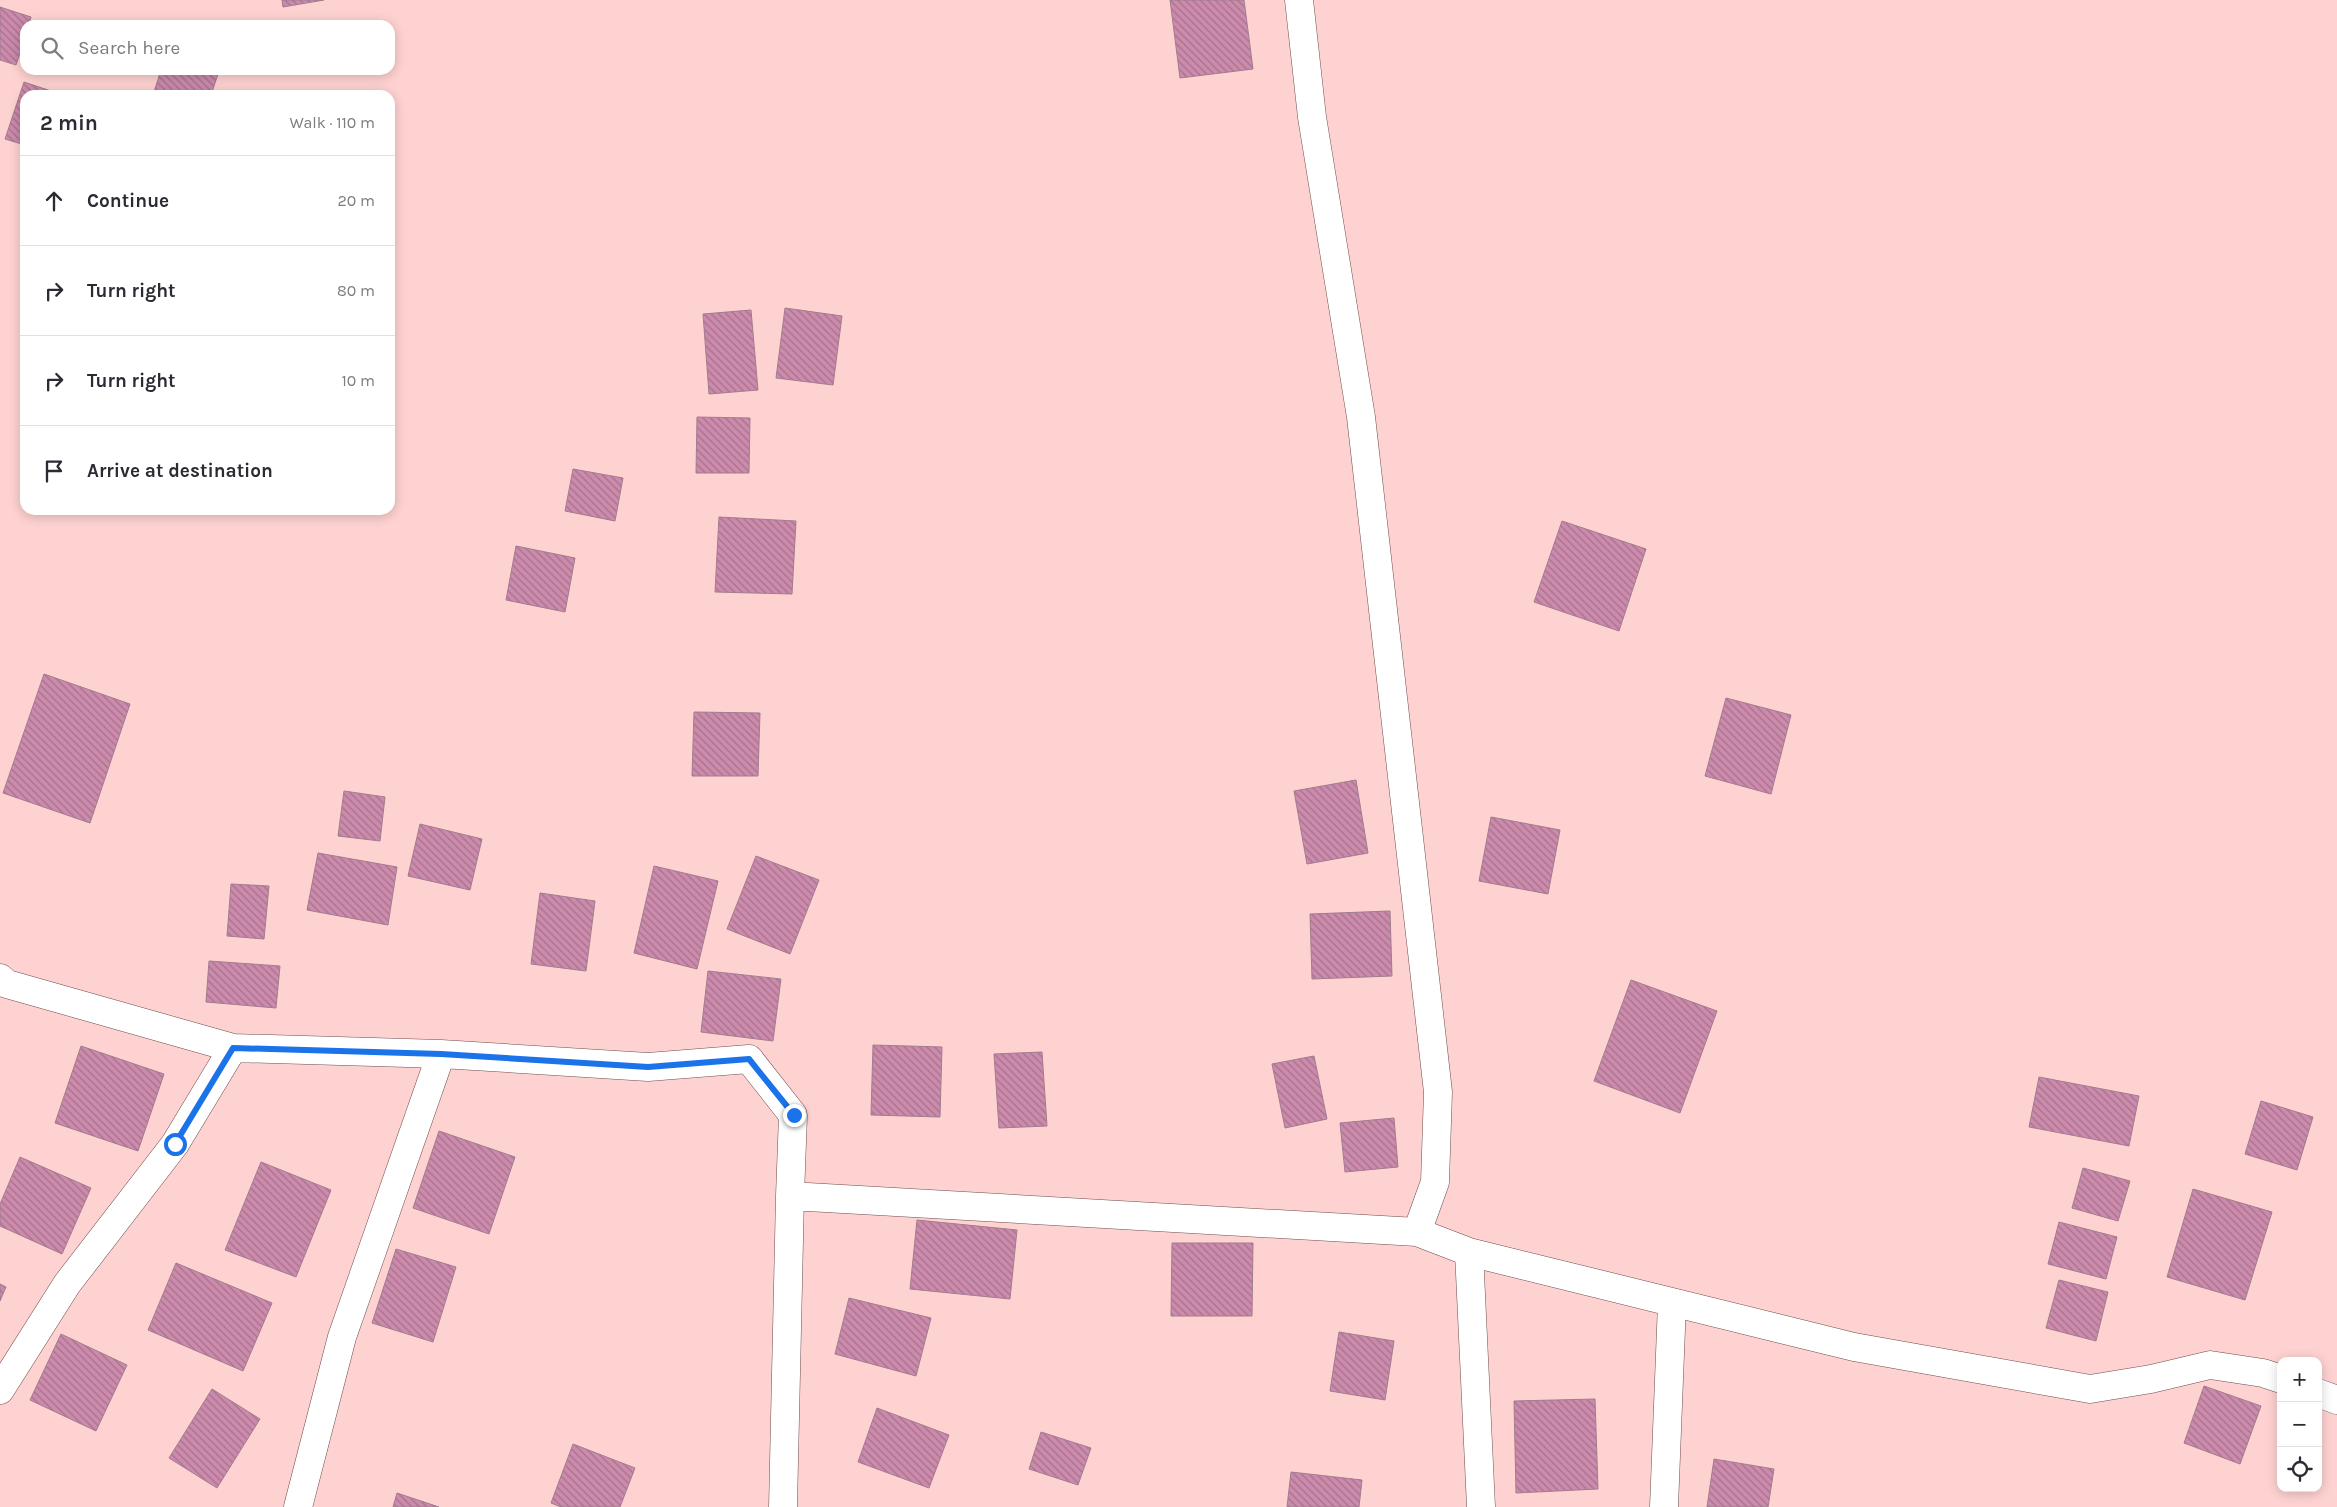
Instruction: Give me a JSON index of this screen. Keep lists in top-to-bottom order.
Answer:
{
  "page": {
    "search": "Search here",
    "heading": ["2 min", "Walk · 110 m"],
    "list": [
      ["Continue", "20 m"],
      ["Turn right", "80 m"],
      ["Turn right", "10 m"],
      "Arrive at destination"
    ],
    "map_buttons": ["+", "−"]
  }
}
